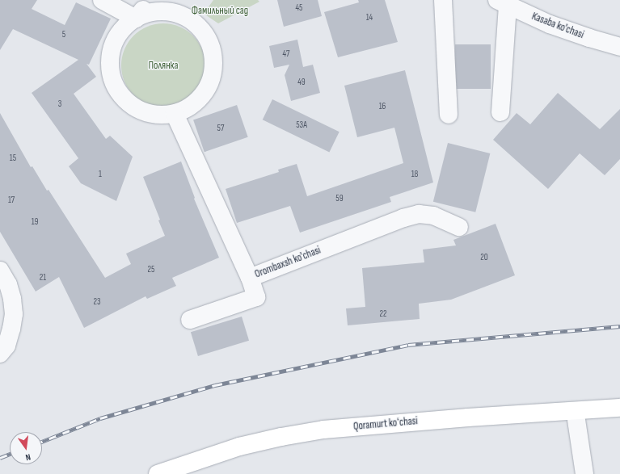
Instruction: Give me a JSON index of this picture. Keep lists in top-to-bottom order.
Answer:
{
  "streets": {
    "main road": ["Qoramurt koʻchasi"],
    "street": ["Kasaba ko'chasi", "Orombaxsh ko'chasi"]
  },
  "parks": ["Фамильный сад", "Полянка"],
  "house_numbers": [
    "45",
    "14",
    "5",
    "47",
    "49",
    "3",
    "16",
    "53А",
    "57",
    "15",
    "1",
    "18",
    "59",
    "17",
    "19",
    "20",
    "25",
    "21",
    "23",
    "22"
  ],
  "north": "bottom"
}
